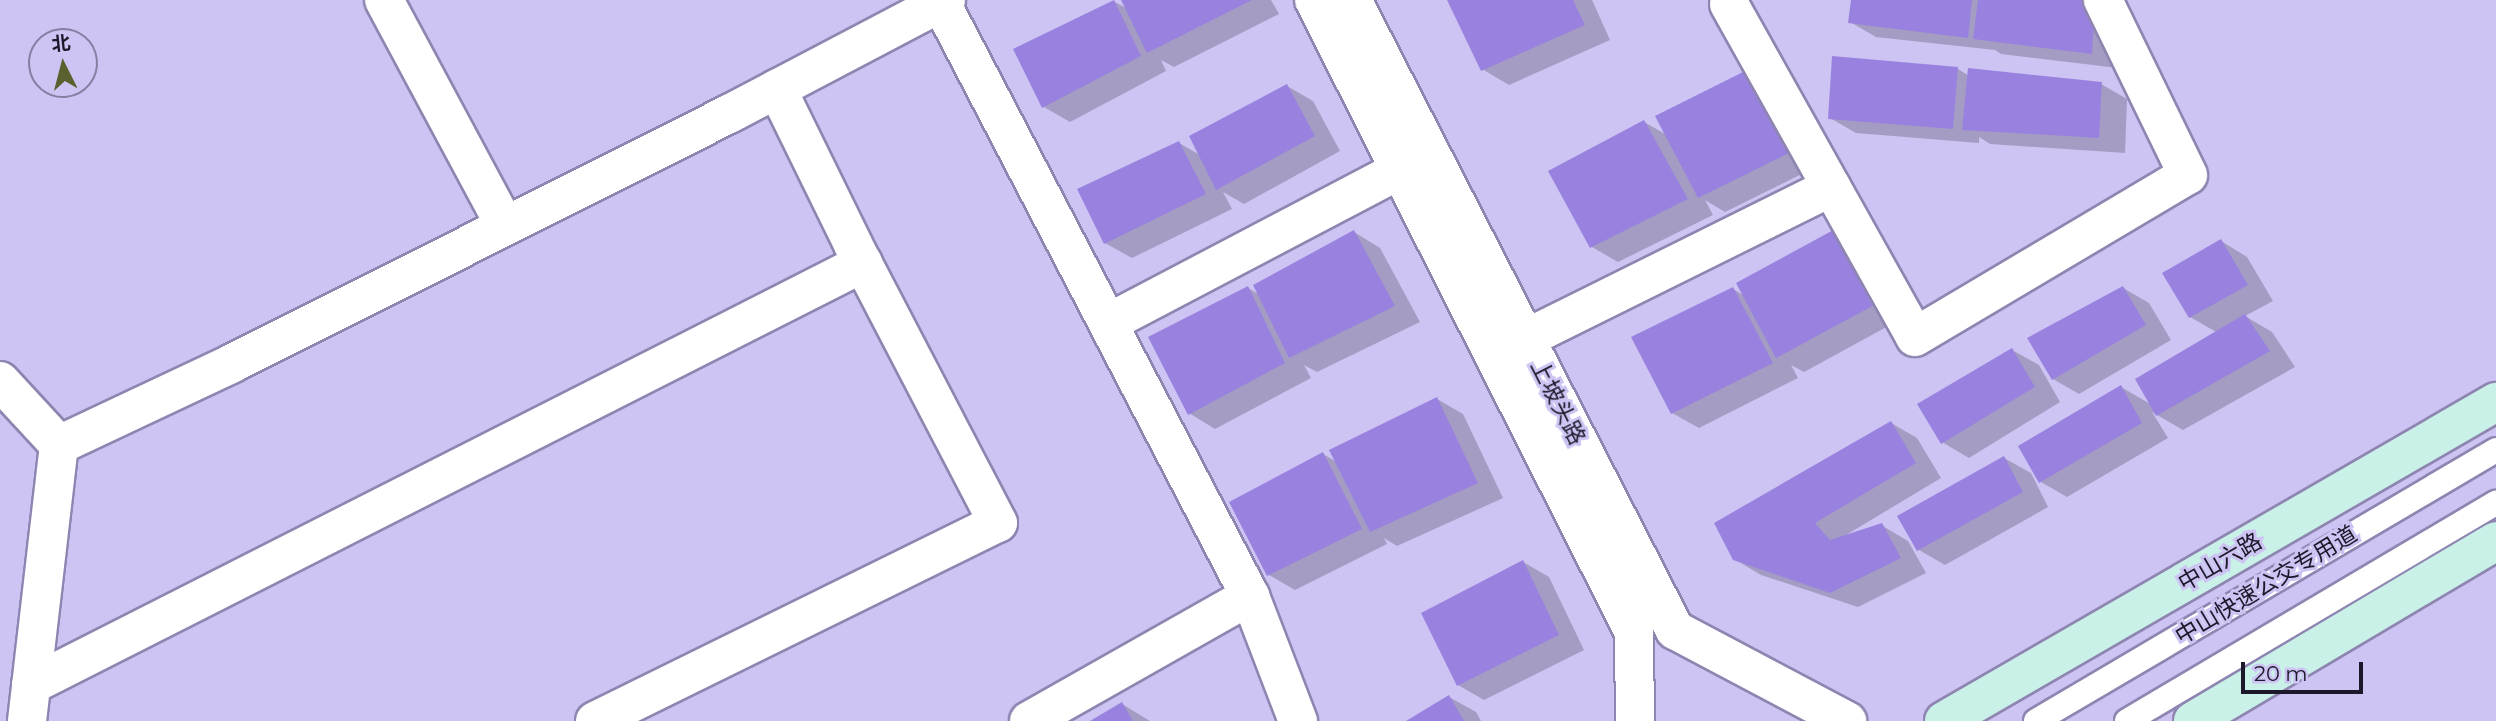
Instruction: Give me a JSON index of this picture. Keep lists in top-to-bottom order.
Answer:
{
  "streets": {
    "main road": ["中山六路"],
    "street": ["上坡头路"],
    "lane": ["中山快速公交专用道"]
  },
  "scale_bar": "20 m",
  "north": "top"
}
